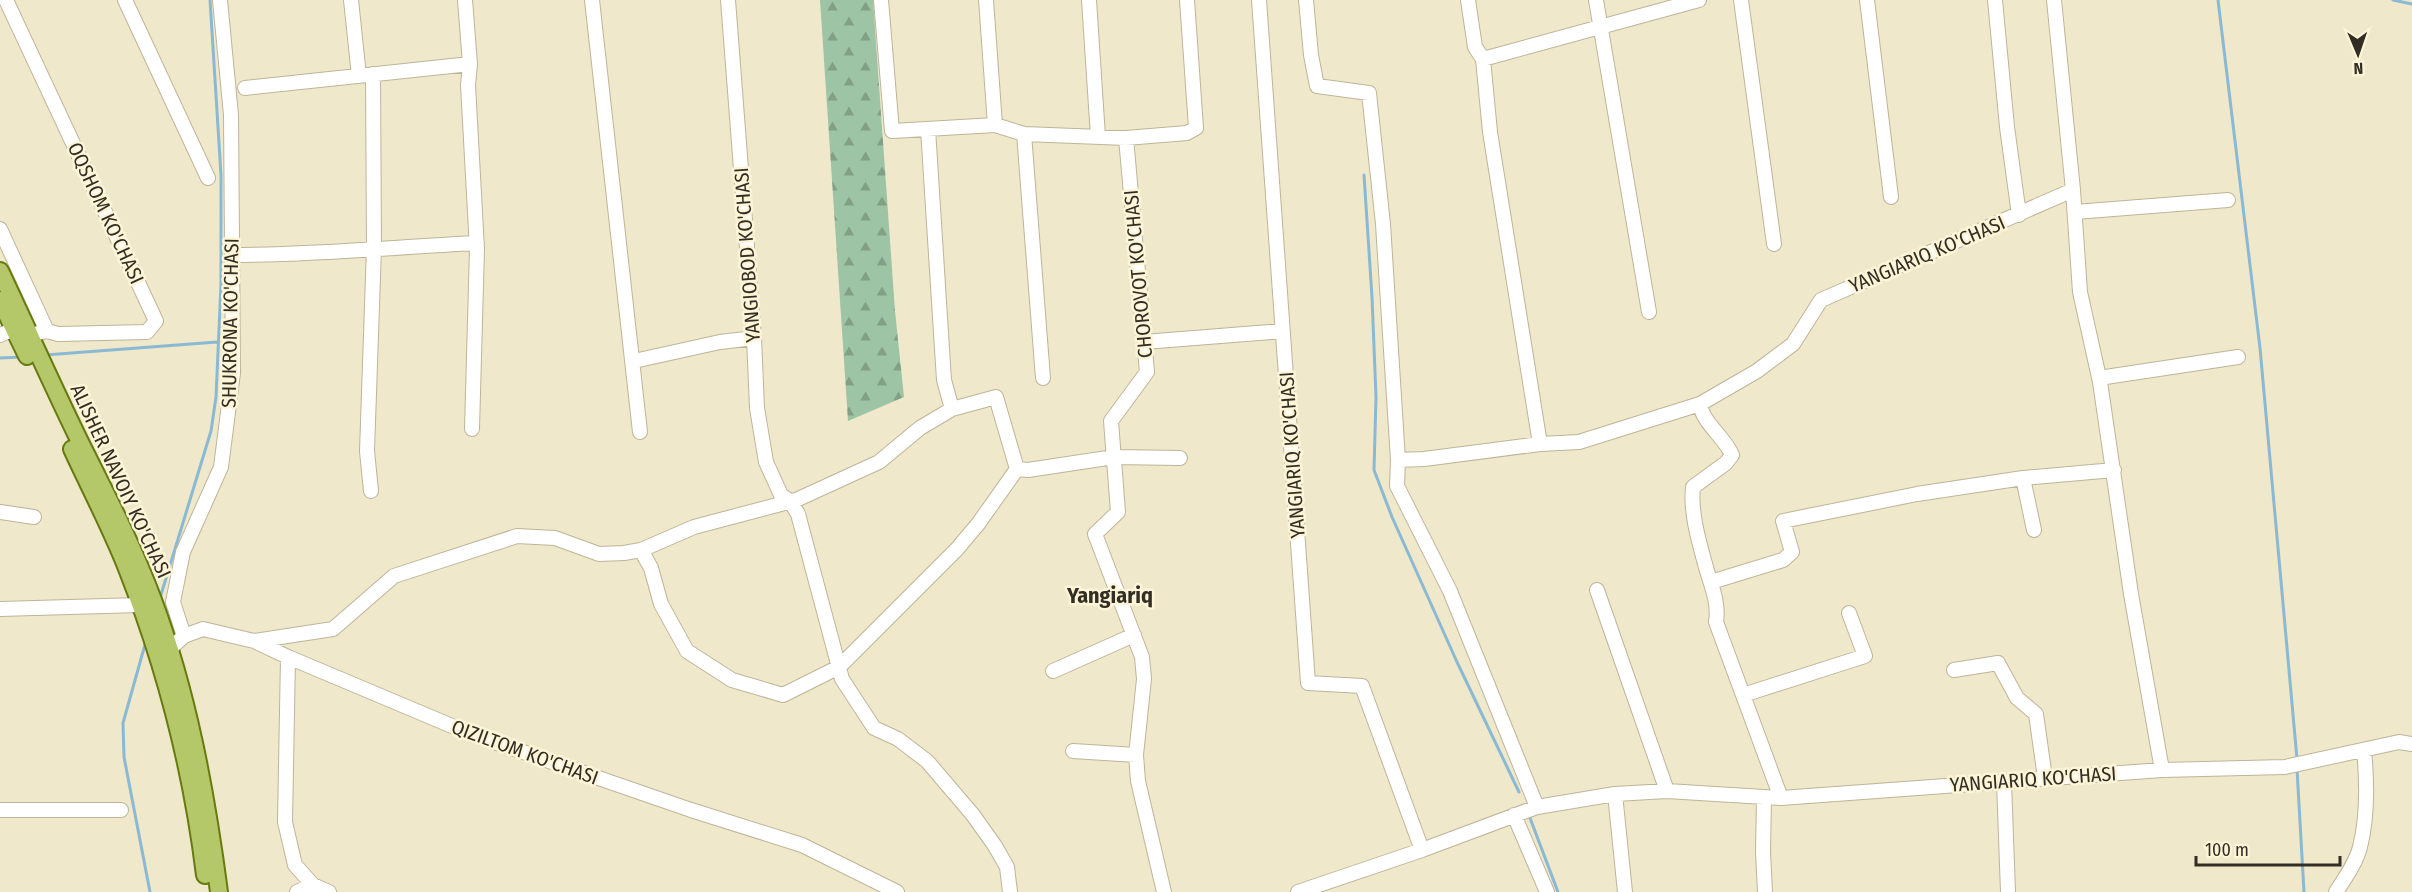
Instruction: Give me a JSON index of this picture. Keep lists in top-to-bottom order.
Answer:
{
  "streets": {
    "main road": ["ALISHER NAVOIY KO'CHASI"],
    "street": [
      "OQSHOM KO'CHASI",
      "YANGIARIQ KO'CHASI",
      "YANGIOBOD KO'CHASI",
      "CHOROVOT KO'CHASI",
      "SHUKRONA KO'CHASI",
      "QIZILTOM KO'CHASI"
    ]
  },
  "crossings": [
    ["SHUKRONA KO'CHASI", "QIZILTOM KO'CHASI"]
  ],
  "districts": ["Yangiariq"],
  "scale_bar": "100 m",
  "north": "bottom"
}
